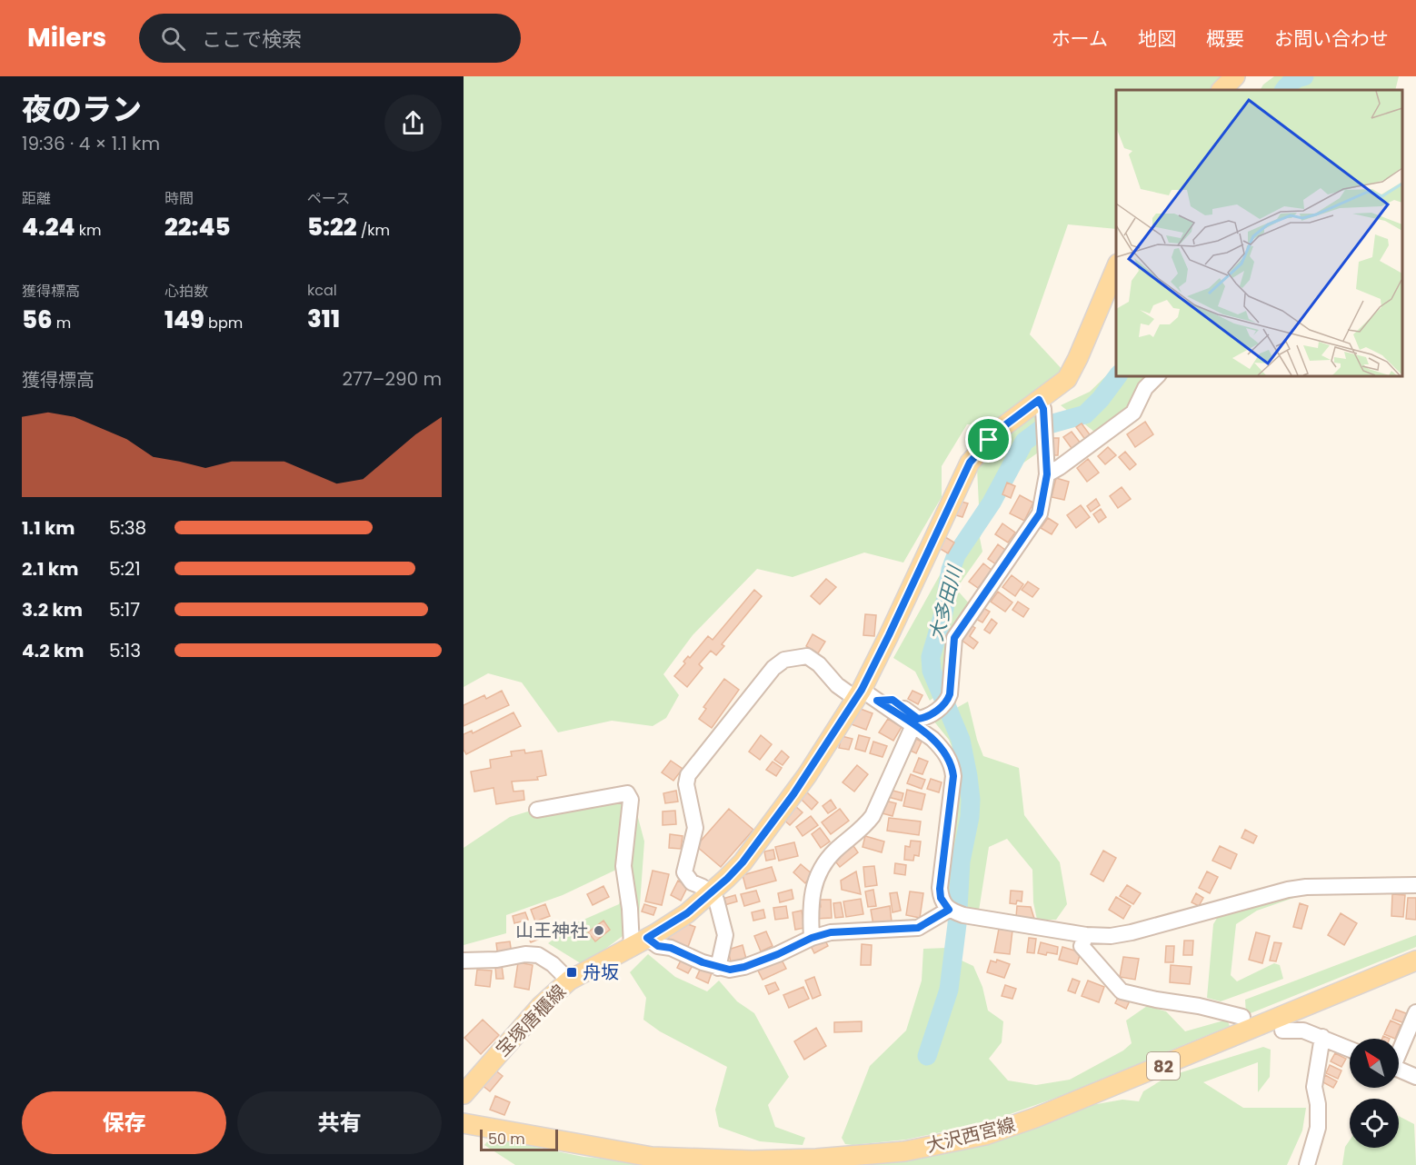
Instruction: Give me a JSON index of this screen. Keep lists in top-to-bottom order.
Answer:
{
  "streets": {
    "main road": ["宝塚唐櫃線", "82", "大沢西宮線"]
  },
  "water": ["大多田川"],
  "places": {
    "other": ["山王神社"],
    "transit": ["舟坂"]
  },
  "scale_bar": "50 m",
  "north": "top left",
  "page": {
    "header": "Milers",
    "search": "ここで検索",
    "nav": [
      "ホーム",
      "地図",
      "概要",
      "お問い合わせ"
    ],
    "heading": ["夜のラン", "19:36 · 4 × 1.1 km"],
    "stats": [
      ["距離", "4.24 km"],
      ["時間", "22:45"],
      ["ペース", "5:22 /km"],
      ["獲得標高", "56 m"],
      ["心拍数", "149 bpm"],
      ["kcal", "311"]
    ],
    "chart": ["獲得標高", "277–290 m"],
    "list": [
      {
        "name": "1.1 km",
        "note": "5:38"
      },
      {
        "name": "2.1 km",
        "note": "5:21"
      },
      {
        "name": "3.2 km",
        "note": "5:17"
      },
      {
        "name": "4.2 km",
        "note": "5:13"
      }
    ],
    "buttons": ["保存", "共有"],
    "scale": "50 m"
  }
}
